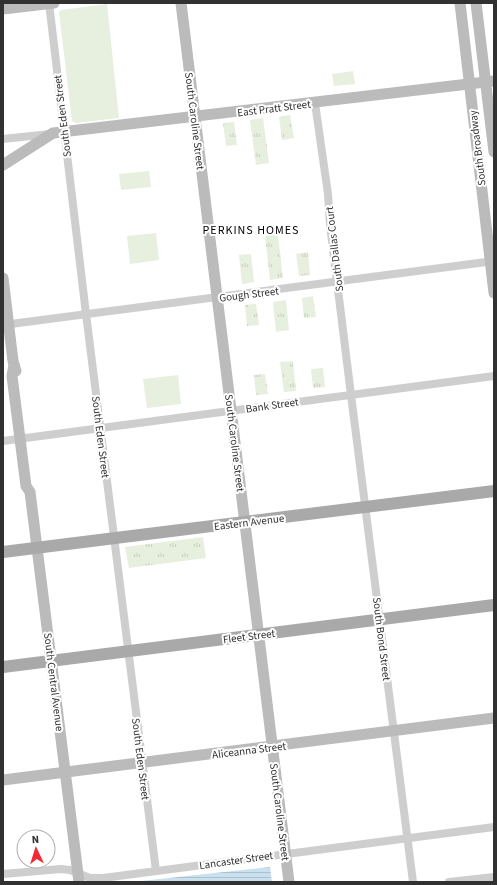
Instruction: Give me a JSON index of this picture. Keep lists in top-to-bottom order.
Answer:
{
  "streets": {
    "main road": [
      "East Pratt Street",
      "South Caroline Street",
      "South Broadway",
      "Eastern Avenue",
      "Fleet Street",
      "South Central Avenue",
      "Aliceanna Street"
    ],
    "street": [
      "South Eden Street",
      "South Dallas Court",
      "Gough Street",
      "Bank Street",
      "South Bond Street",
      "Lancaster Street"
    ]
  },
  "crossings": [
    ["East Pratt Street", "South Eden Street"],
    ["East Pratt Street", "South Caroline Street"],
    ["East Pratt Street", "South Broadway"],
    ["East Pratt Street", "South Dallas Court"],
    ["South Eden Street", "Gough Street"],
    ["South Eden Street", "Bank Street"],
    ["South Eden Street", "Eastern Avenue"],
    ["South Eden Street", "Fleet Street"],
    ["South Eden Street", "Aliceanna Street"],
    ["South Eden Street", "Lancaster Street"],
    ["South Caroline Street", "Gough Street"],
    ["South Caroline Street", "Bank Street"],
    ["South Caroline Street", "Eastern Avenue"],
    ["South Caroline Street", "Fleet Street"],
    ["South Caroline Street", "Aliceanna Street"],
    ["South Caroline Street", "Lancaster Street"],
    ["South Broadway", "Gough Street"],
    ["South Dallas Court", "Gough Street"],
    ["South Dallas Court", "Bank Street"],
    ["South Dallas Court", "South Bond Street"],
    ["Gough Street", "South Central Avenue"],
    ["Bank Street", "South Bond Street"],
    ["Bank Street", "South Central Avenue"],
    ["Eastern Avenue", "South Bond Street"],
    ["Eastern Avenue", "South Central Avenue"],
    ["Fleet Street", "South Bond Street"],
    ["Fleet Street", "South Central Avenue"],
    ["South Bond Street", "Aliceanna Street"],
    ["South Bond Street", "Lancaster Street"],
    ["South Central Avenue", "Aliceanna Street"],
    ["South Central Avenue", "Lancaster Street"]
  ],
  "districts": ["PERKINS HOMES"],
  "north": "top"
}
